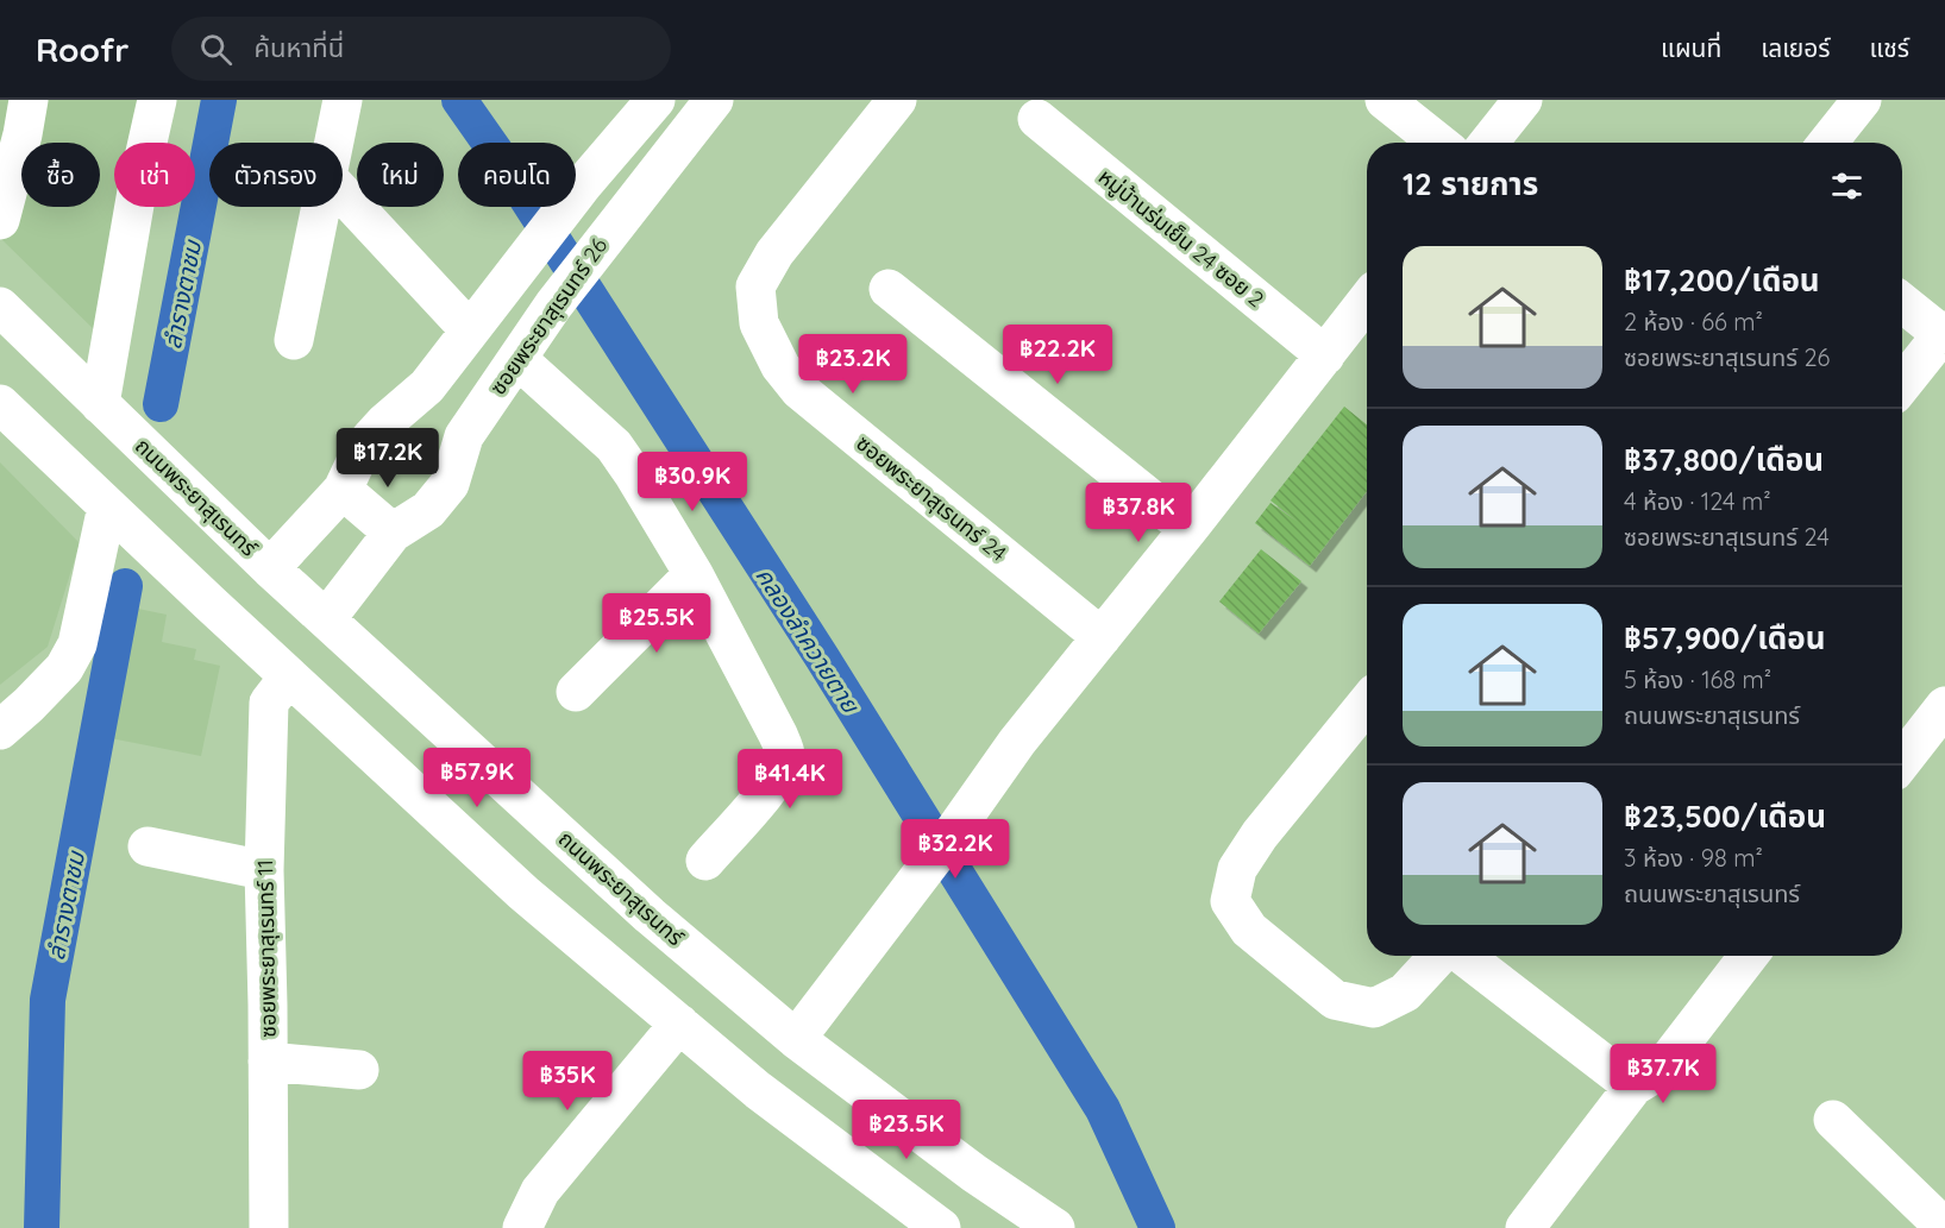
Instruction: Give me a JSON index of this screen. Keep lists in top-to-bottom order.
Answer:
{
  "streets": {
    "street": [
      "หมู่บ้านร่มเย็น 24 ซอย 2",
      "ซอยพระยาสุเรนทร์ 26",
      "ถนนพระยาสุเรนทร์",
      "ซอยพระยาสุเรนทร์ 24",
      "ซอยพระยาสุเรนทร์ 11"
    ]
  },
  "crossings": [
    ["ซอยพระยาสุเรนทร์ 26", "ถนนพระยาสุเรนทร์"]
  ],
  "water": ["ลำรางตาชม", "คลองลำควายตาย"],
  "page": {
    "header": "Roofr",
    "search": "ค้นหาที่นี่",
    "nav": ["แผนที่", "เลเยอร์", "แชร์"],
    "chip": [
      "ซื้อ",
      "เช่า",
      "ตัวกรอง",
      "ใหม่",
      "คอนโด"
    ],
    "heading": "12 รายการ",
    "list": [
      {
        "name": "฿17,200/เดือน",
        "note": "2 ห้อง · 66 m² · ซอยพระยาสุเรนทร์ 26"
      },
      {
        "name": "฿37,800/เดือน",
        "note": "4 ห้อง · 124 m² · ซอยพระยาสุเรนทร์ 24"
      },
      {
        "name": "฿57,900/เดือน",
        "note": "5 ห้อง · 168 m² · ถนนพระยาสุเรนทร์"
      },
      {
        "name": "฿23,500/เดือน",
        "note": "3 ห้อง · 98 m² · ถนนพระยาสุเรนทร์"
      }
    ],
    "price": [
      "฿22.2K",
      "฿23.2K",
      "฿17.2K",
      "฿30.9K",
      "฿37.8K",
      "฿25.5K",
      "฿57.9K",
      "฿41.4K",
      "฿32.2K",
      "฿37.7K",
      "฿35K",
      "฿23.5K"
    ]
  }
}
